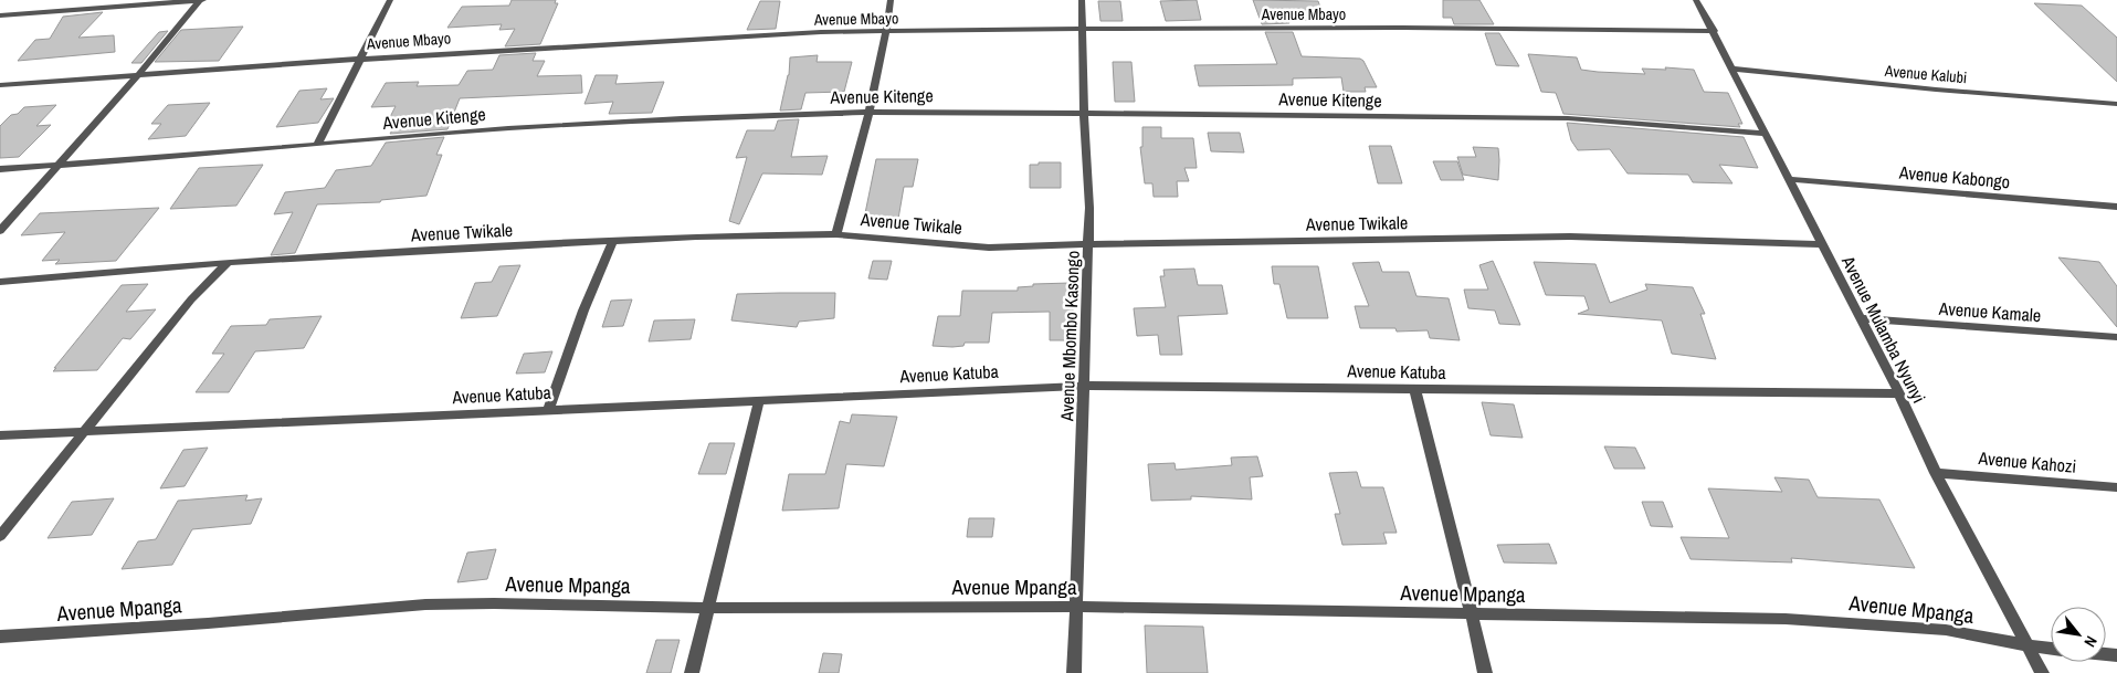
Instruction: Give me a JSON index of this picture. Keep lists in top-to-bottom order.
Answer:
{
  "streets": {
    "street": [
      "Avenue Mbayo",
      "Avenue Kalubi",
      "Avenue Kitenge",
      "Avenue Kabongo",
      "Avenue Twikale",
      "Avenue Kamale",
      "Avenue Mulamba Nyunyi",
      "Avenue Mbombo Kasongo",
      "Avenue Katuba",
      "Avenue Kahozi",
      "Avenue Mpanga"
    ]
  },
  "crossings": [
    ["Avenue Mbayo", "Avenue Mulamba Nyunyi"],
    ["Avenue Mbayo", "Avenue Mbombo Kasongo"],
    ["Avenue Kalubi", "Avenue Mulamba Nyunyi"],
    ["Avenue Kitenge", "Avenue Mulamba Nyunyi"],
    ["Avenue Kitenge", "Avenue Mbombo Kasongo"],
    ["Avenue Kabongo", "Avenue Mulamba Nyunyi"],
    ["Avenue Twikale", "Avenue Mulamba Nyunyi"],
    ["Avenue Twikale", "Avenue Mbombo Kasongo"],
    ["Avenue Kamale", "Avenue Mulamba Nyunyi"],
    ["Avenue Mulamba Nyunyi", "Avenue Katuba"],
    ["Avenue Mulamba Nyunyi", "Avenue Kahozi"],
    ["Avenue Mulamba Nyunyi", "Avenue Mpanga"],
    ["Avenue Mbombo Kasongo", "Avenue Katuba"],
    ["Avenue Mbombo Kasongo", "Avenue Mpanga"]
  ],
  "north": "bottom right"
}
